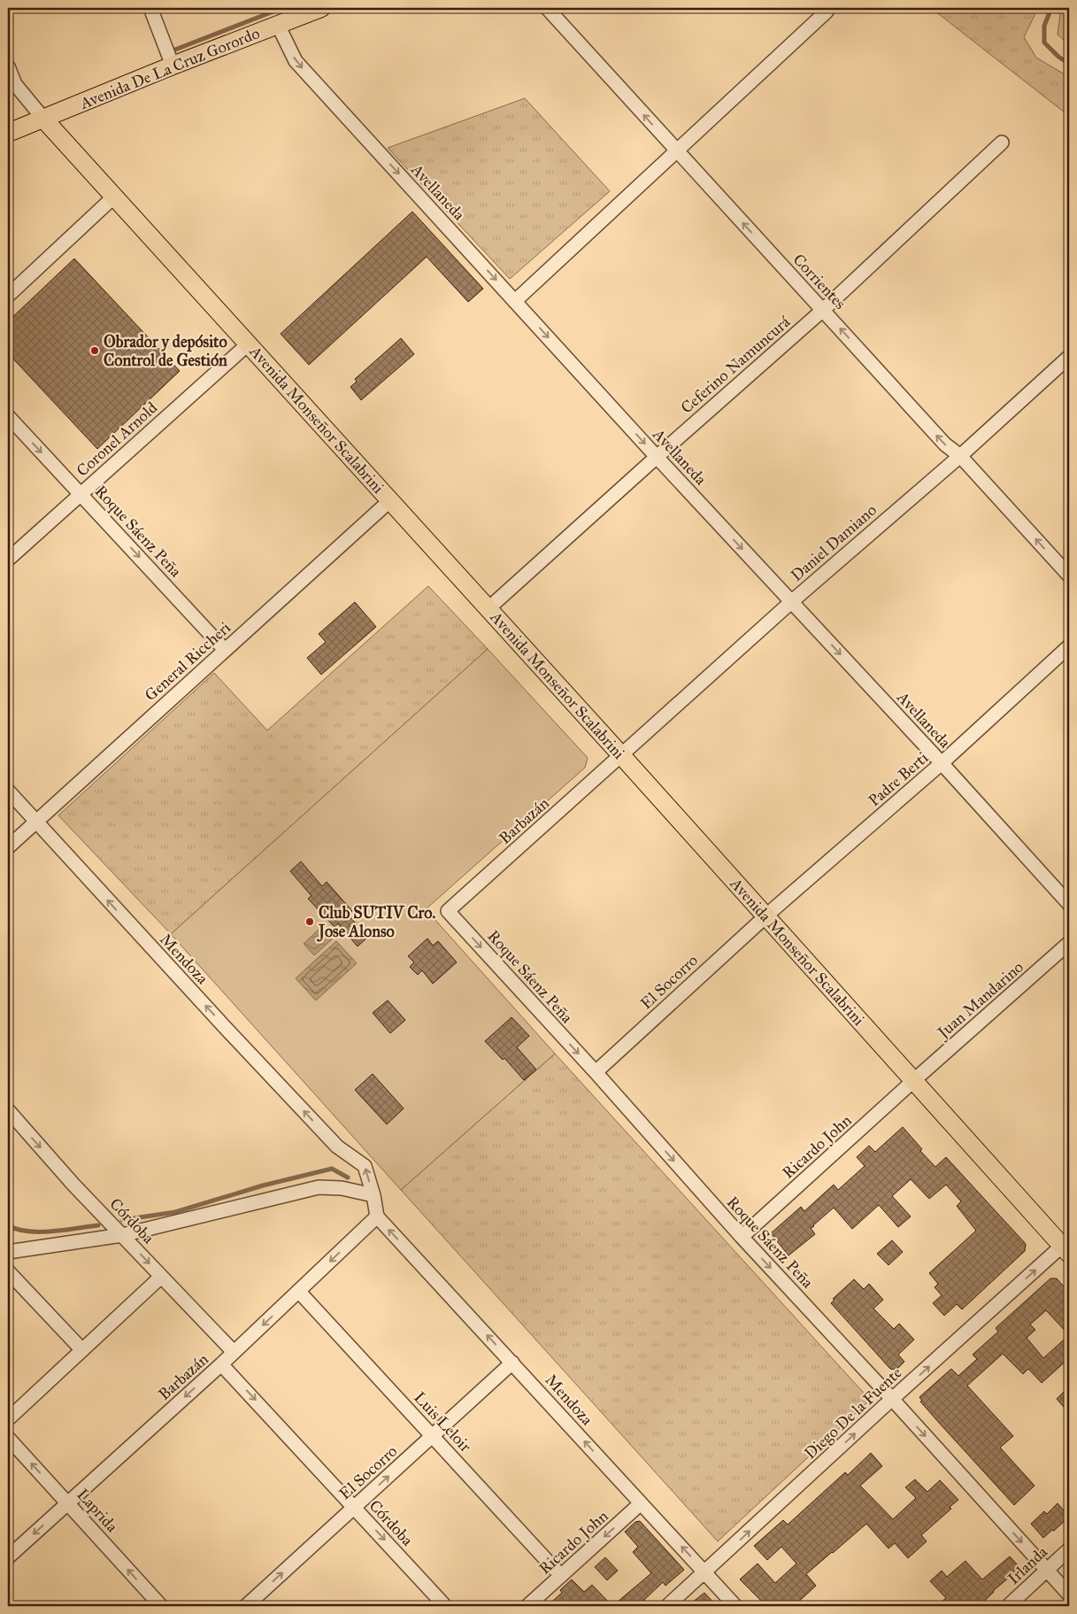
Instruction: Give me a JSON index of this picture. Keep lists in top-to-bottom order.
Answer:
{
  "streets": {
    "main road": ["Avenida De La Cruz Gorordo", "Avenida Monseñor Scalabrini"],
    "street": [
      "Avellaneda",
      "Corrientes",
      "Ceferino Namuncurá",
      "Coronel Arnold",
      "Roque Sáenz Peña",
      "Daniel Damiano",
      "General Riccheri",
      "Padre Berti",
      "Barbazán",
      "Mendoza",
      "El Socorro",
      "Juan Mandarino",
      "Ricardo John",
      "Córdoba",
      "Diego De la Fuente",
      "Luis Leloir",
      "Laprida",
      "Irlanda"
    ]
  },
  "crossings": [
    ["Avenida De La Cruz Gorordo", "Avellaneda"],
    ["Avenida De La Cruz Gorordo", "Avenida Monseñor Scalabrini"],
    ["Avellaneda", "Ceferino Namuncurá"],
    ["Avellaneda", "Daniel Damiano"],
    ["Avellaneda", "Padre Berti"],
    ["Corrientes", "Ceferino Namuncurá"],
    ["Corrientes", "Daniel Damiano"],
    ["Ceferino Namuncurá", "Avenida Monseñor Scalabrini"],
    ["Avenida Monseñor Scalabrini", "Coronel Arnold"],
    ["Avenida Monseñor Scalabrini", "Daniel Damiano"],
    ["Avenida Monseñor Scalabrini", "General Riccheri"],
    ["Avenida Monseñor Scalabrini", "Padre Berti"],
    ["Avenida Monseñor Scalabrini", "Barbazán"],
    ["Avenida Monseñor Scalabrini", "El Socorro"],
    ["Avenida Monseñor Scalabrini", "Juan Mandarino"],
    ["Avenida Monseñor Scalabrini", "Ricardo John"],
    ["Avenida Monseñor Scalabrini", "Diego De la Fuente"],
    ["Coronel Arnold", "Roque Sáenz Peña"],
    ["Roque Sáenz Peña", "General Riccheri"],
    ["Roque Sáenz Peña", "Barbazán"],
    ["Roque Sáenz Peña", "El Socorro"],
    ["Roque Sáenz Peña", "Ricardo John"],
    ["Roque Sáenz Peña", "Diego De la Fuente"],
    ["Roque Sáenz Peña", "Irlanda"],
    ["Daniel Damiano", "Barbazán"],
    ["General Riccheri", "Mendoza"],
    ["Padre Berti", "El Socorro"],
    ["Barbazán", "Mendoza"],
    ["Barbazán", "Córdoba"],
    ["Barbazán", "Luis Leloir"],
    ["Barbazán", "Laprida"],
    ["Mendoza", "El Socorro"],
    ["Mendoza", "Ricardo John"],
    ["Mendoza", "Diego De la Fuente"],
    ["El Socorro", "Córdoba"],
    ["El Socorro", "Luis Leloir"],
    ["Juan Mandarino", "Ricardo John"],
    ["Ricardo John", "Luis Leloir"]
  ],
  "one_way": [
    "Avellaneda",
    "Corrientes",
    "Roque Sáenz Peña",
    "Mendoza",
    "El Socorro",
    "Córdoba",
    "Diego De la Fuente",
    "Laprida"
  ],
  "places": ["Obrador y depósito Control de Gestión", "Club SUTIV Cro. Jose Alonso"]
}
